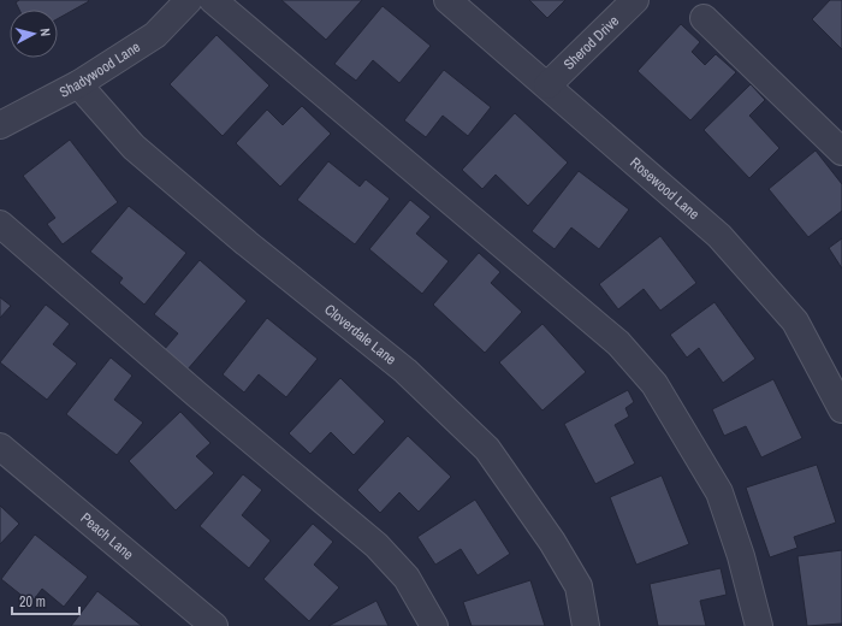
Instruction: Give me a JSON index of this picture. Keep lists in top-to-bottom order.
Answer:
{
  "streets": {
    "street": [
      "Sherod Drive",
      "Shadywood Lane",
      "Rosewood Lane",
      "Cloverdale Lane",
      "Peach Lane"
    ]
  },
  "crossings": [
    ["Sherod Drive", "Rosewood Lane"],
    ["Shadywood Lane", "Cloverdale Lane"]
  ],
  "scale_bar": "20 m",
  "north": "right"
}
